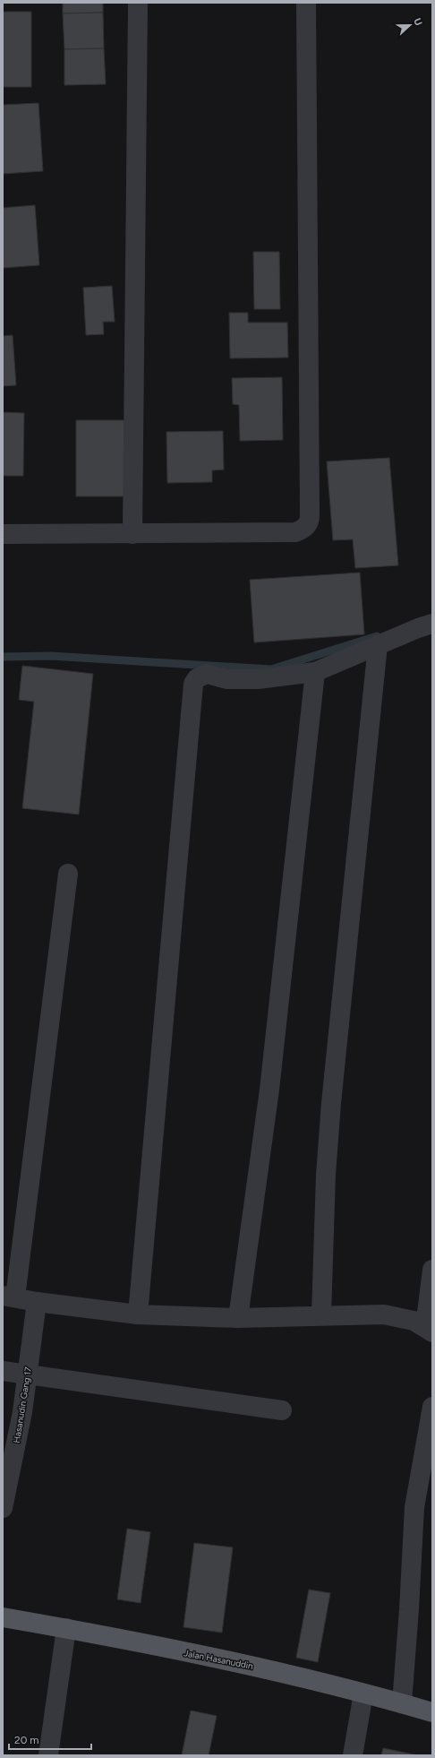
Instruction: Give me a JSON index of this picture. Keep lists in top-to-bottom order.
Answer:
{
  "streets": {
    "main road": ["Jalan Hasanuddin"],
    "street": ["Hasanudin Gang 17"]
  },
  "scale_bar": "20 m",
  "north": "right"
}
